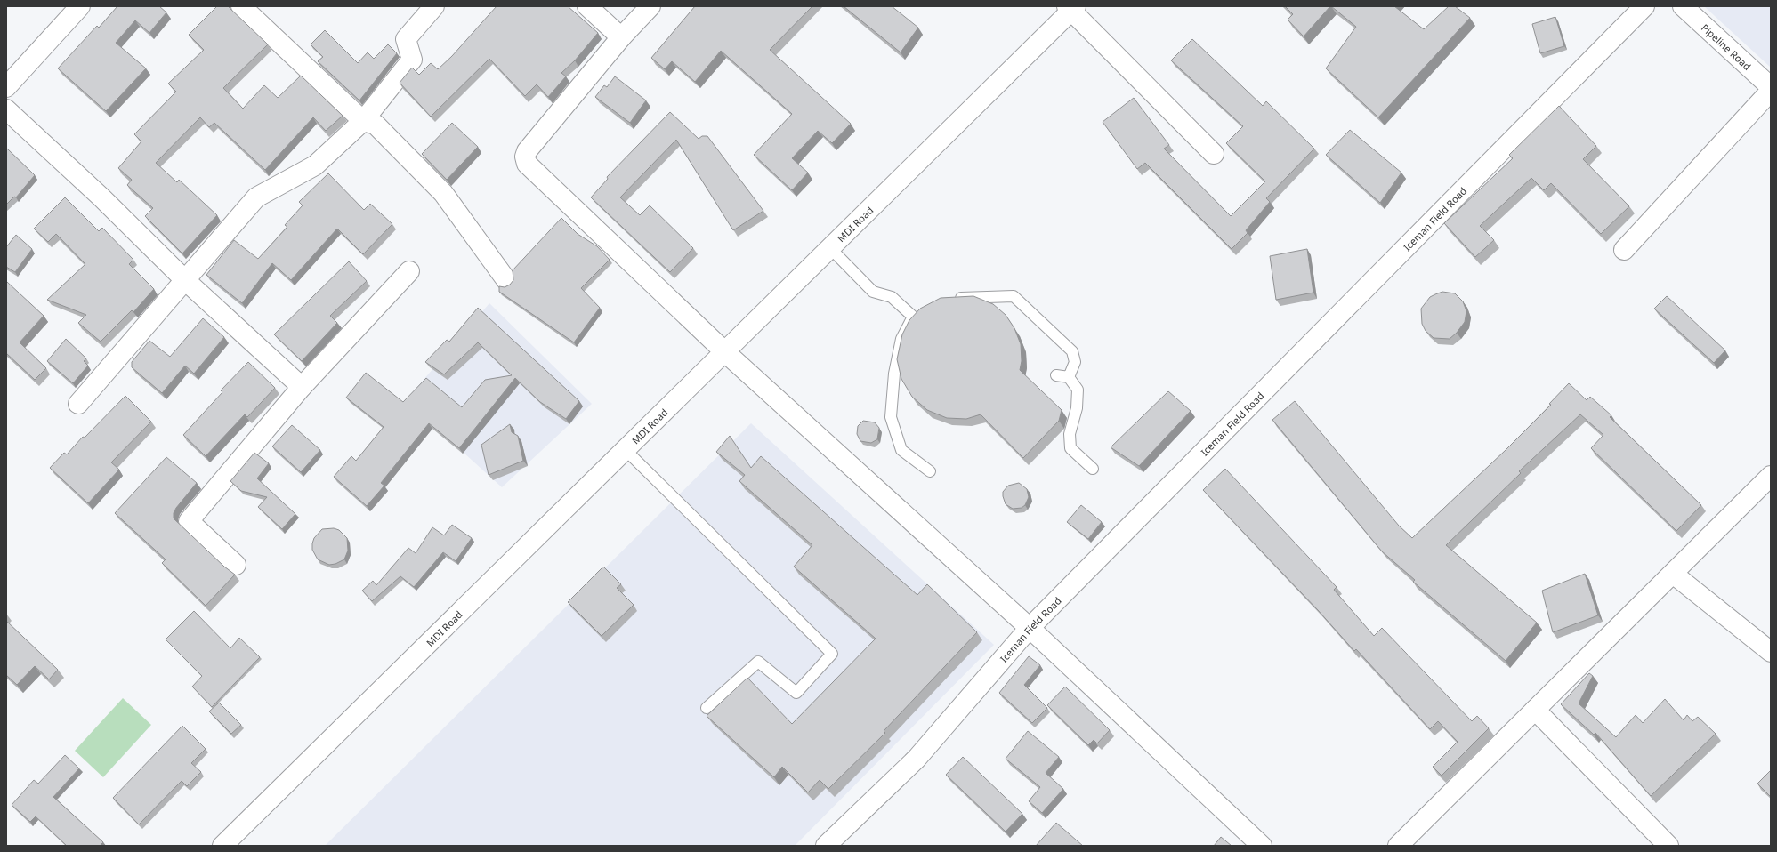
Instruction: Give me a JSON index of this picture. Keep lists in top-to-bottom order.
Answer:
{
  "streets": {
    "street": ["Pipeline Road", "Iceman Field Road", "MDI Road"]
  }
}
